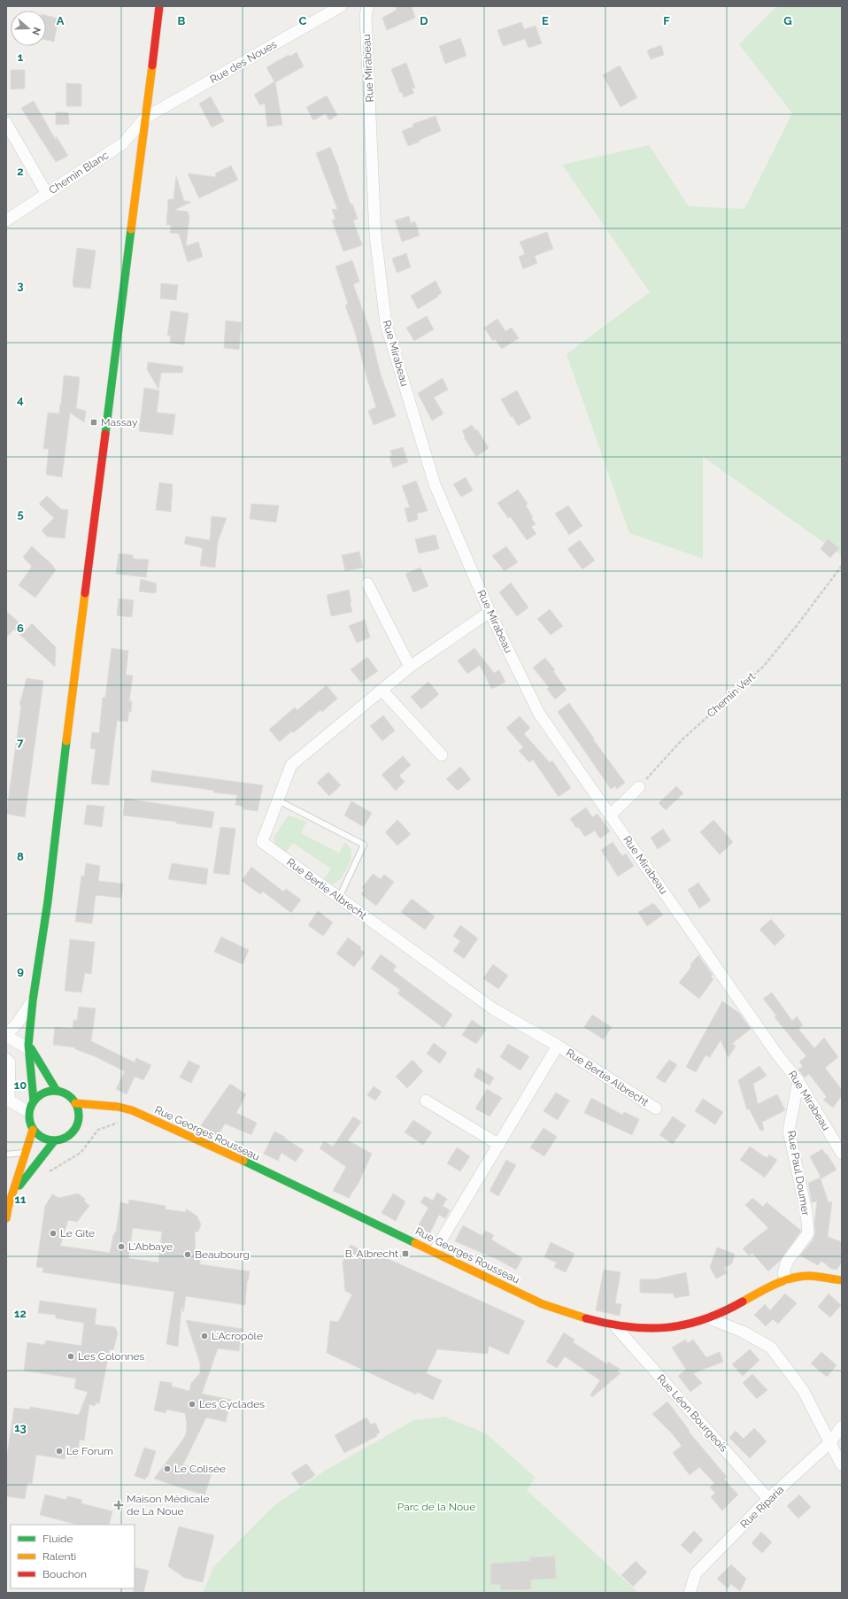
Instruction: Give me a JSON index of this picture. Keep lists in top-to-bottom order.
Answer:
{
  "streets": {
    "main road": ["Rue Georges Rousseau"],
    "street": [
      "Rue des Noues",
      "Rue Mirabeau",
      "Chemin Blanc",
      "Rue Bertie Albrecht",
      "Rue Paul Doumer",
      "Rue Léon Bourgeois",
      "Rue Riparia"
    ],
    "path": ["Chemin Vert"]
  },
  "crossings": [
    ["Rue des Noues", "Chemin Blanc"],
    ["Rue Mirabeau", "Rue Bertie Albrecht"],
    ["Rue Mirabeau", "Rue Paul Doumer"],
    ["Rue Bertie Albrecht", "Rue Georges Rousseau"],
    ["Rue Georges Rousseau", "Rue Paul Doumer"],
    ["Rue Georges Rousseau", "Rue Léon Bourgeois"],
    ["Rue Léon Bourgeois", "Rue Riparia"]
  ],
  "parks": ["Parc de la Noue"],
  "places": {
    "transit": ["Massay", "B. Albrecht"],
    "other": [
      "Le Gite",
      "L'Abbaye",
      "Beaubourg",
      "L'Acropôle",
      "Les Colonnes",
      "Les Cyclades",
      "Le Forum",
      "Le Colisée"
    ],
    "health": ["Maison Médicale de La Noue"]
  },
  "legend": ["Fluide", "Ralenti", "Bouchon"],
  "north": "right",
  "grid": {
    "columns": [
      "A",
      "B",
      "C",
      "D",
      "E",
      "F",
      "G"
    ],
    "rows": [
      "1",
      "2",
      "3",
      "4",
      "5",
      "6",
      "7",
      "8",
      "9",
      "10",
      "11",
      "12",
      "13"
    ]
  }
}
